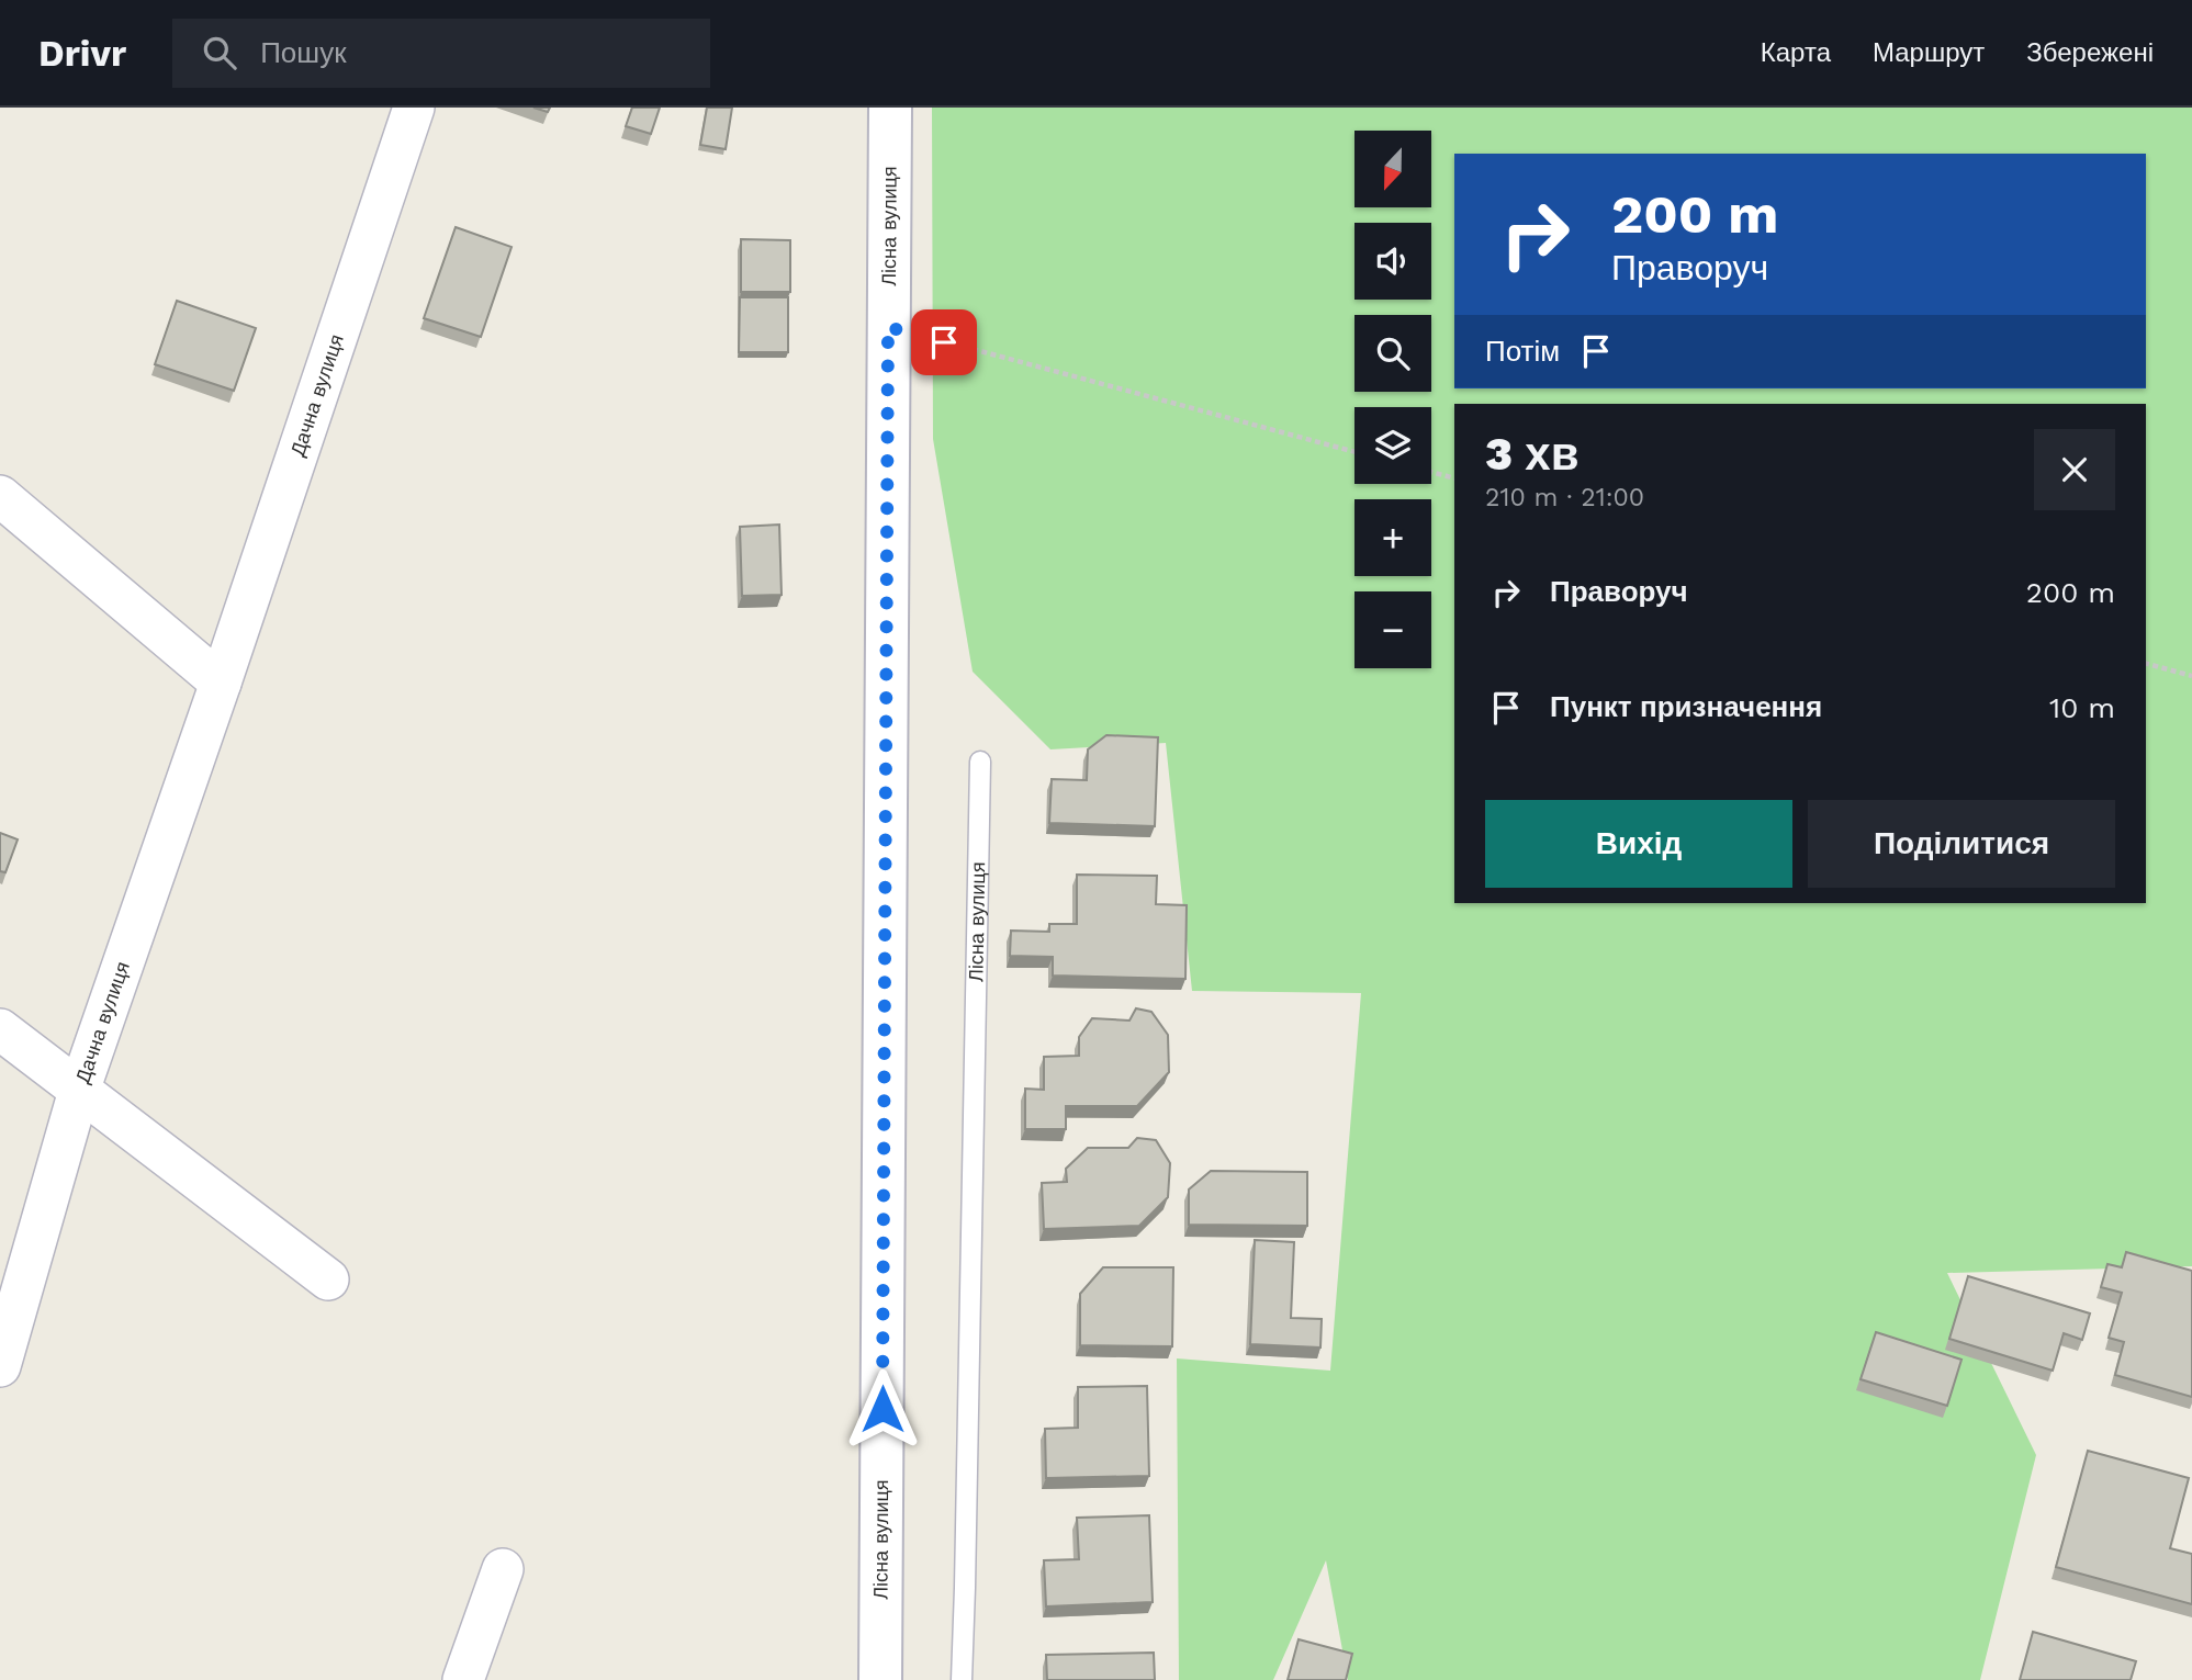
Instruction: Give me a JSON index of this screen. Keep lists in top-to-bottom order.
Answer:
{
  "streets": {
    "main road": ["Лісна вулиця"],
    "street": ["Дачна вулиця"]
  },
  "north": "bottom",
  "page": {
    "header": "Drivr",
    "search": "Пошук",
    "nav": ["Карта", "Маршрут", "Збережені"],
    "map_buttons": ["+", "−"],
    "turn": ["200 m", "Праворуч"],
    "then": "Потім",
    "heading": ["3 хв", "210 m · 21:00"],
    "list": [
      {
        "name": "Праворуч",
        "value": "200 m"
      },
      {
        "name": "Пункт призначення",
        "value": "10 m"
      }
    ],
    "buttons": ["Вихід", "Поділитися"]
  }
}
